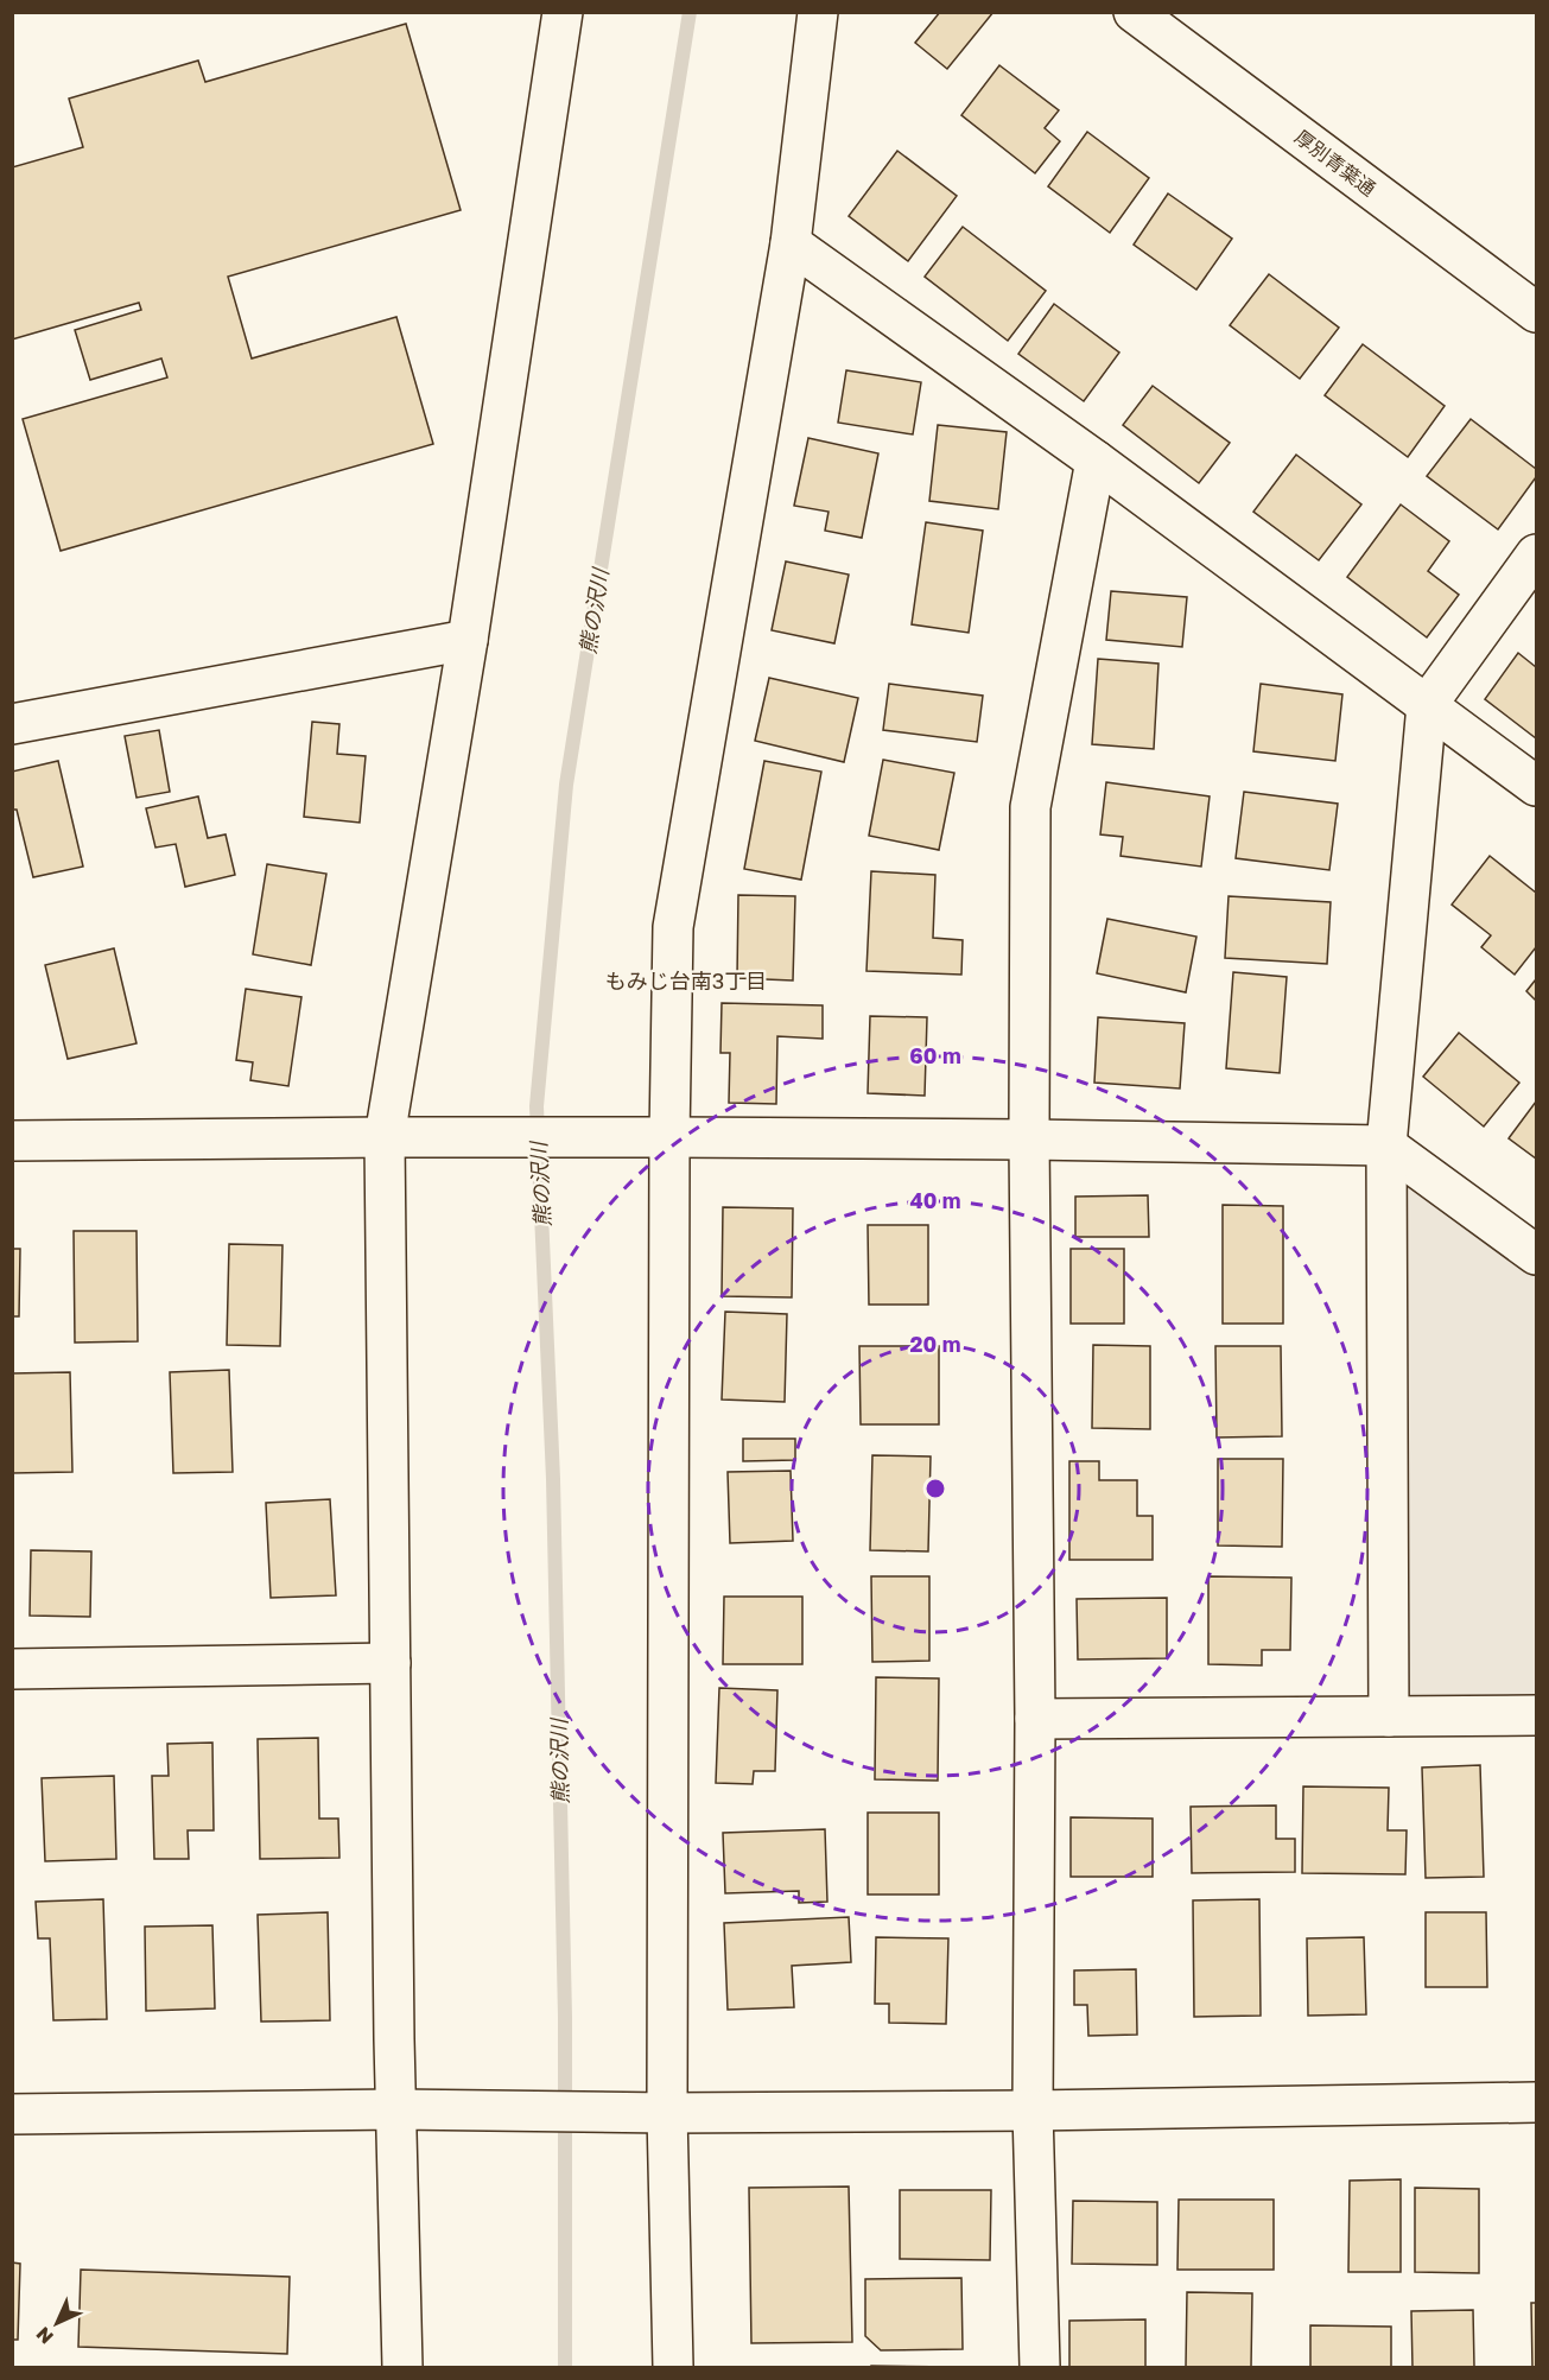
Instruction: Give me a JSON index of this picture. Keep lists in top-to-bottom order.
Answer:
{
  "streets": {
    "street": ["厚別青葉通"]
  },
  "districts": ["もみじ台南3丁目"],
  "water": ["熊の沢川"],
  "north": "bottom left",
  "rings": ["60 m", "40 m", "20 m"]
}
